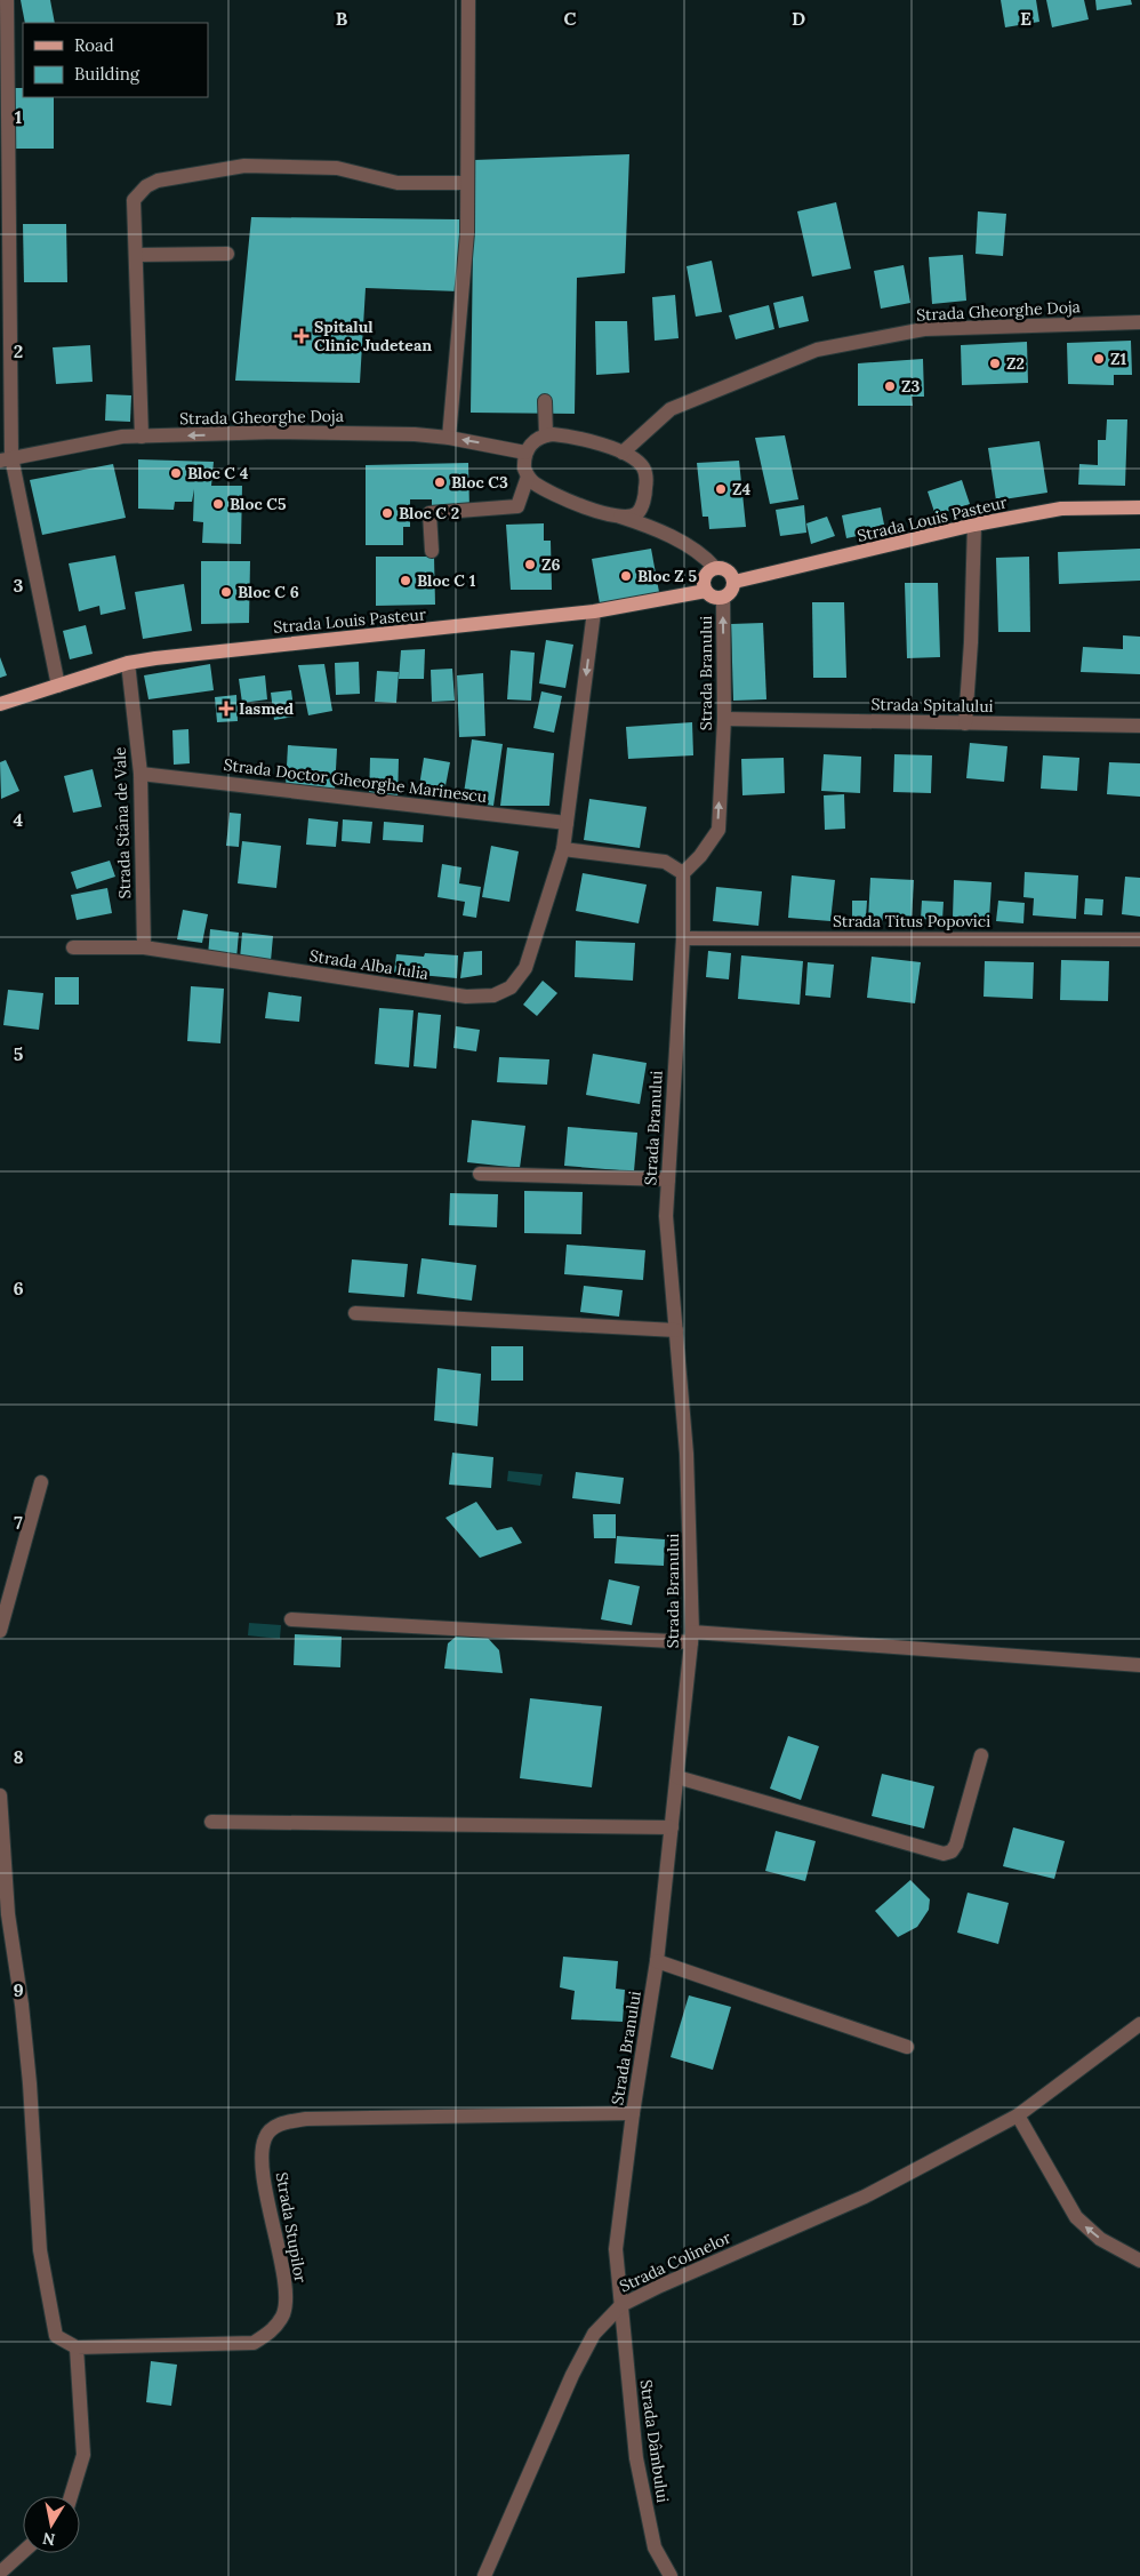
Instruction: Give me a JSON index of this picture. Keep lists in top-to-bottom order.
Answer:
{
  "streets": {
    "main road": ["Strada Louis Pasteur"],
    "street": [
      "Strada Gheorghe Doja",
      "Strada Branului",
      "Strada Spitalului",
      "Strada Doctor Gheorghe Marinescu",
      "Strada Stâna de Vale",
      "Strada Titus Popovici",
      "Strada Alba Iulia",
      "Strada Stupilor",
      "Strada Colinelor",
      "Strada Dâmbului"
    ]
  },
  "crossings": [
    ["Strada Louis Pasteur", "Strada Branului"],
    ["Strada Louis Pasteur", "Strada Stâna de Vale"],
    ["Strada Branului", "Strada Spitalului"],
    ["Strada Branului", "Strada Titus Popovici"],
    ["Strada Branului", "Strada Stupilor"],
    ["Strada Branului", "Strada Colinelor"],
    ["Strada Branului", "Strada Dâmbului"],
    ["Strada Doctor Gheorghe Marinescu", "Strada Stâna de Vale"],
    ["Strada Stâna de Vale", "Strada Alba Iulia"],
    ["Strada Colinelor", "Strada Dâmbului"]
  ],
  "one_way": ["Strada Gheorghe Doja"],
  "places": {
    "health": ["Spitalul Clinic Judetean", "Iasmed"],
    "other": [
      "Z1",
      "Z2",
      "Z3",
      "Bloc C 4",
      "Bloc C3",
      "Z4",
      "Bloc C5",
      "Bloc C 2",
      "Z6",
      "Bloc Z 5",
      "Bloc C 1",
      "Bloc C 6"
    ]
  },
  "legend": ["Road", "Building"],
  "north": "bottom",
  "grid": {
    "columns": [
      "B",
      "C",
      "D",
      "E"
    ],
    "rows": [
      "1",
      "2",
      "3",
      "4",
      "5",
      "6",
      "7",
      "8",
      "9"
    ]
  }
}
